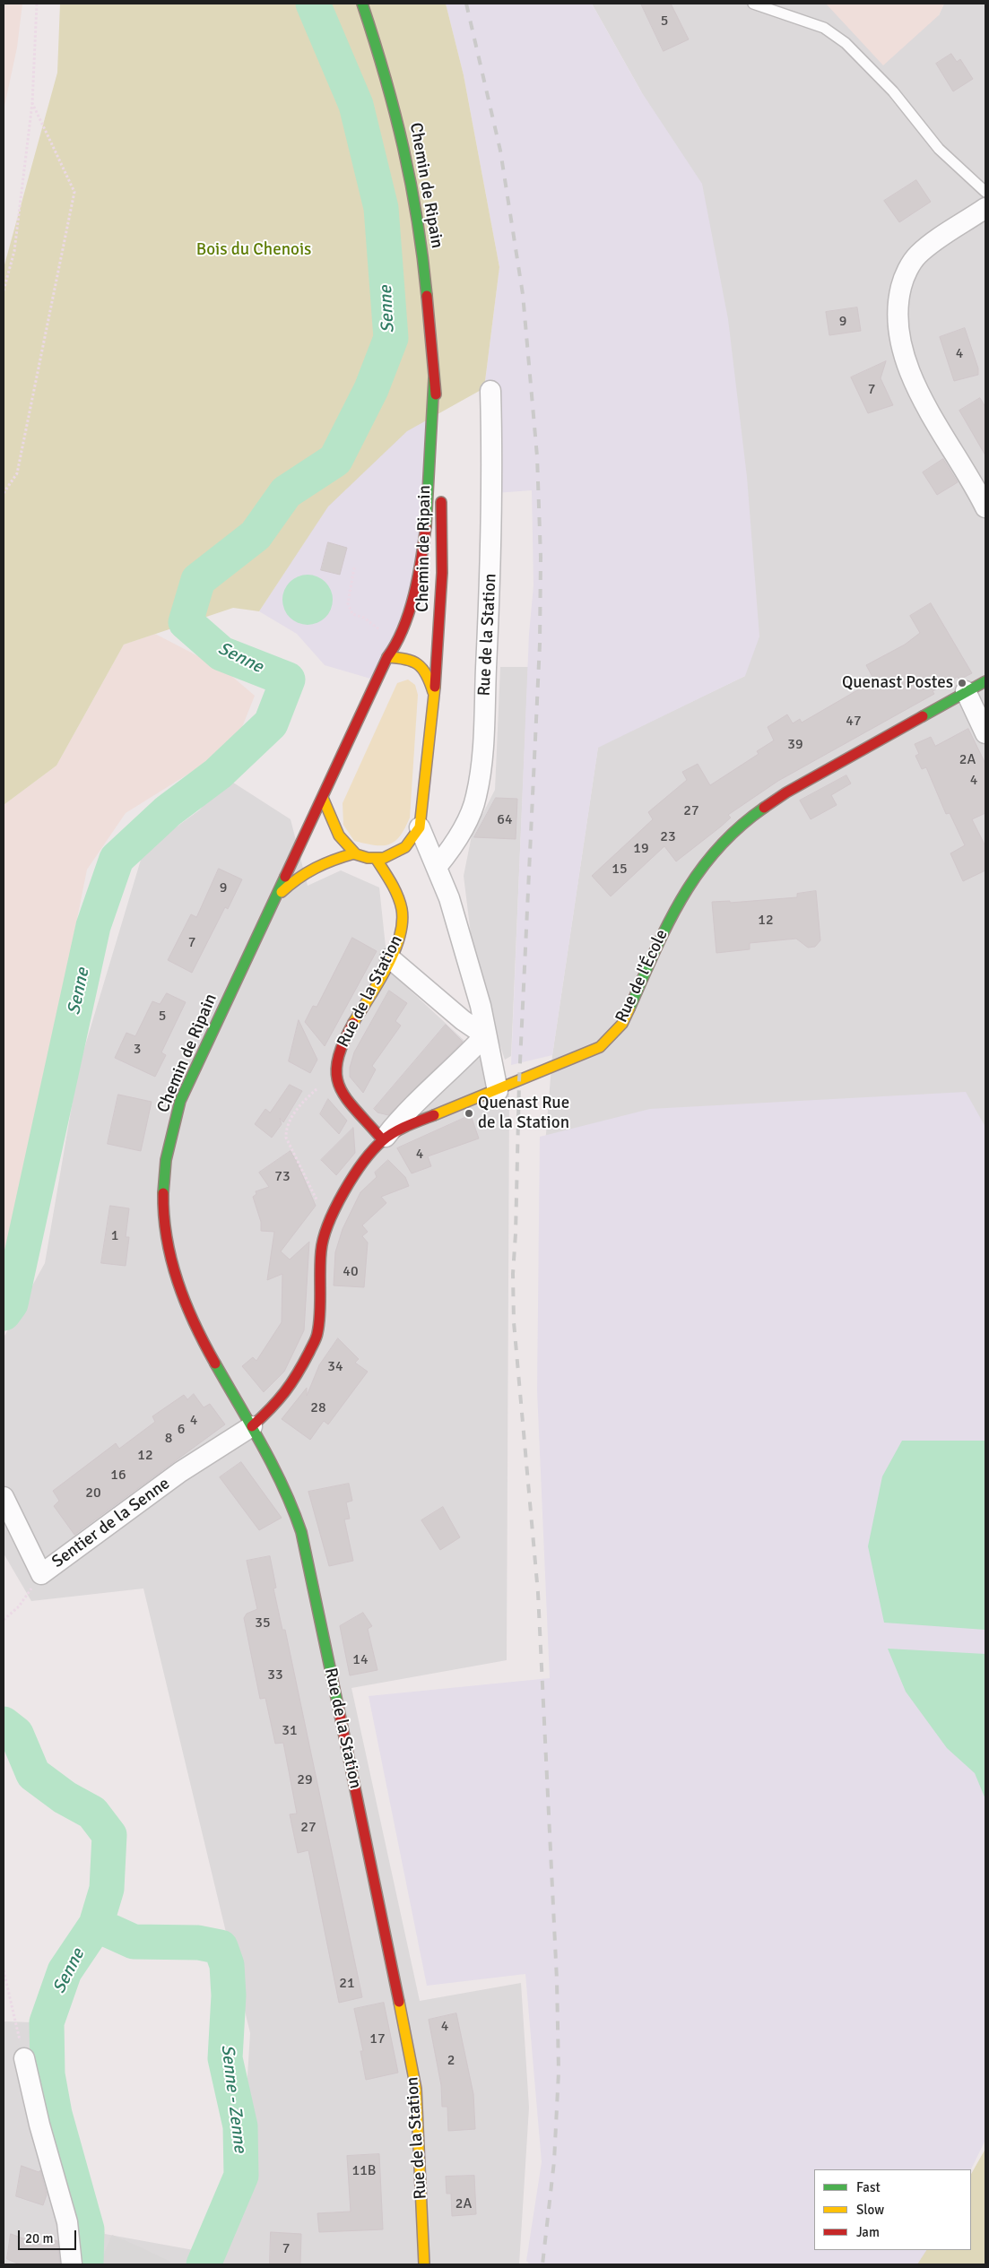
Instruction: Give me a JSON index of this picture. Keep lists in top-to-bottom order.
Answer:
{
  "streets": {
    "street": [
      "Chemin de Ripain",
      "Rue de la Station",
      "Rue de l'École",
      "Sentier de la Senne"
    ]
  },
  "crossings": [
    ["Chemin de Ripain", "Rue de la Station"],
    ["Chemin de Ripain", "Sentier de la Senne"],
    ["Rue de la Station", "Sentier de la Senne"]
  ],
  "water": ["Senne", "Senne - Zenne"],
  "parks": ["Bois du Chenois"],
  "places": ["Quenast Postes", "Quenast Rue de la Station"],
  "house_numbers": [
    "5",
    "9",
    "4",
    "7",
    "47",
    "39",
    "2A",
    "4",
    "27",
    "64",
    "23",
    "19",
    "15",
    "9",
    "12",
    "7",
    "5",
    "3",
    "4",
    "73",
    "1",
    "40",
    "34",
    "28",
    "4",
    "6",
    "8",
    "12",
    "16",
    "20",
    "35",
    "14",
    "33",
    "31",
    "29",
    "27",
    "21",
    "4",
    "17",
    "2",
    "11B",
    "2A",
    "7"
  ],
  "legend": ["Fast", "Slow", "Jam"],
  "scale_bar": "20 m"
}
